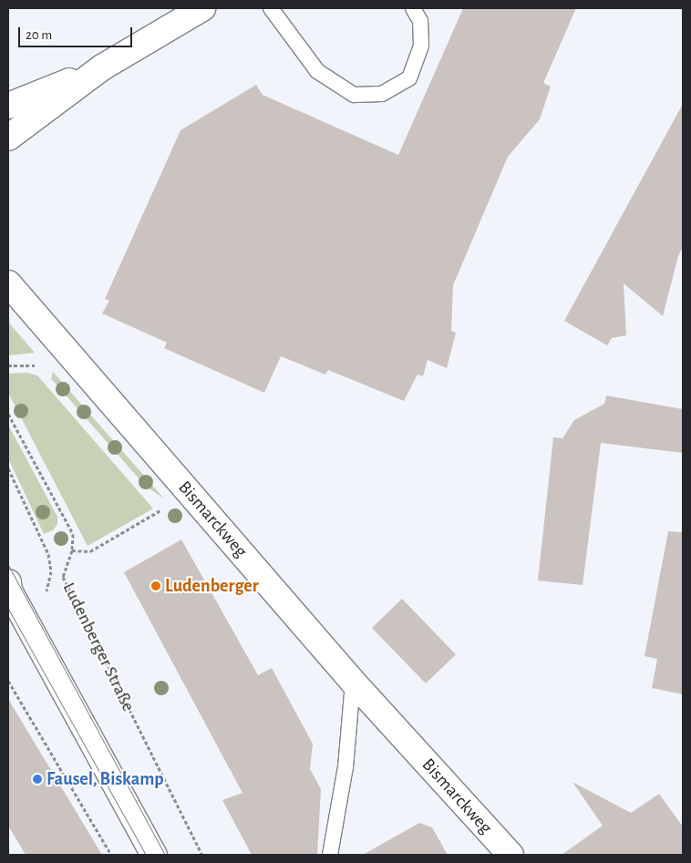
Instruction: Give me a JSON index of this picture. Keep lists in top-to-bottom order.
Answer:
{
  "streets": {
    "street": ["Bismarckweg"],
    "path": ["Ludenberger Straße"]
  },
  "places": ["Ludenberger", "Fausel, Biskamp"],
  "scale_bar": "20 m"
}
